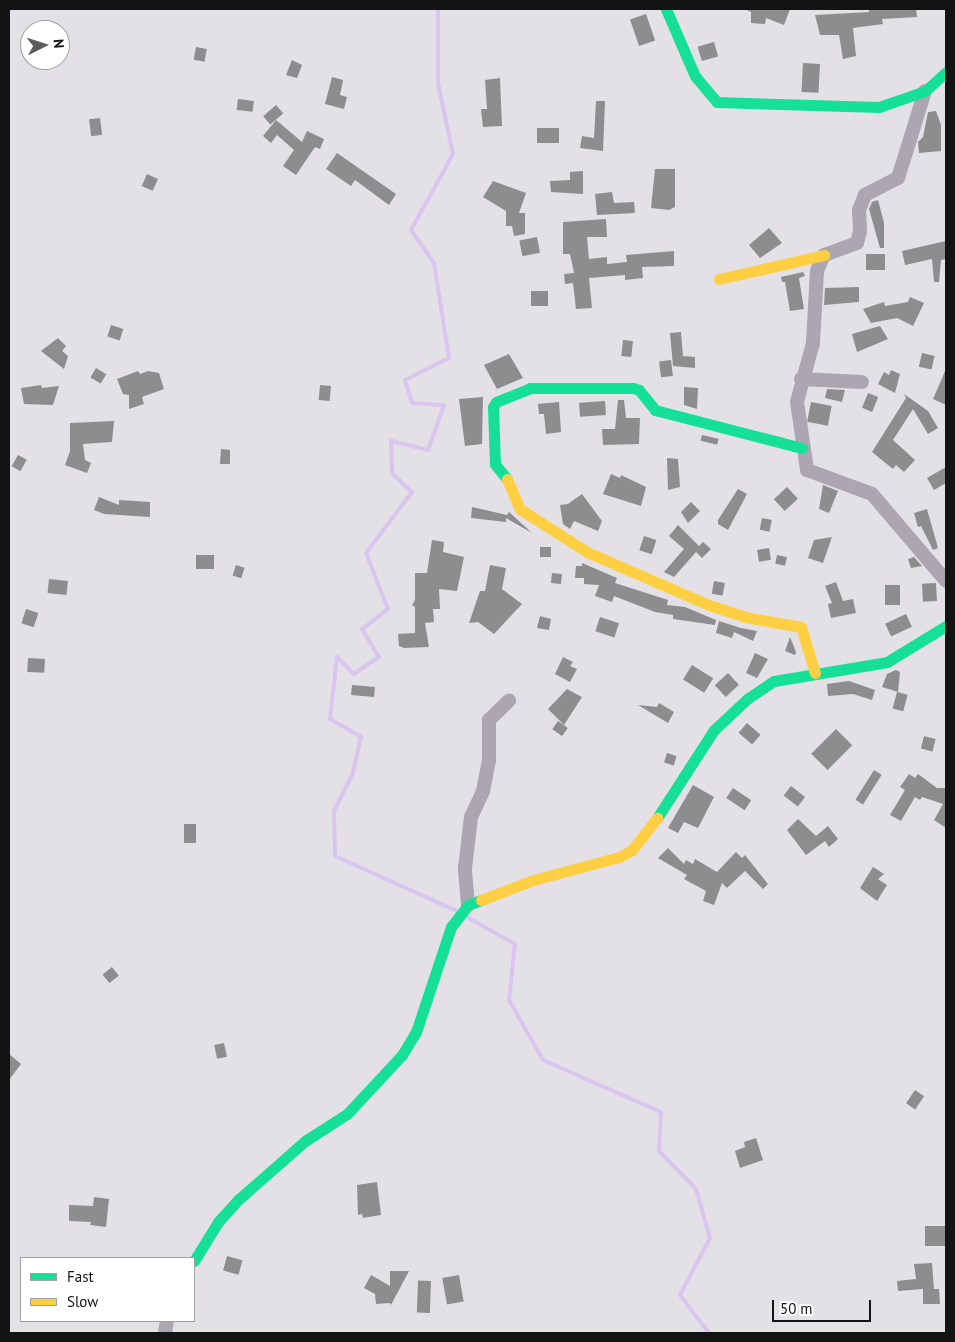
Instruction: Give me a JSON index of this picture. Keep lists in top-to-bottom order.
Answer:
{
  "legend": ["Fast", "Slow"],
  "scale_bar": "50 m",
  "north": "right"
}
